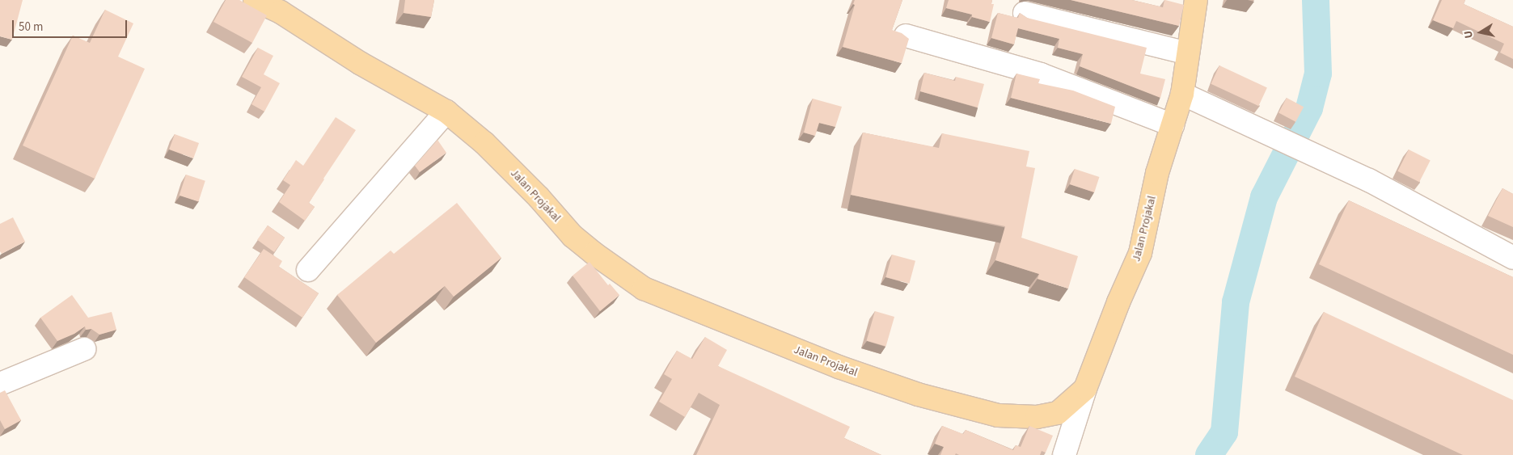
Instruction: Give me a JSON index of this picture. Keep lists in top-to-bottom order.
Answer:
{
  "streets": {
    "main road": ["Jalan Projakal"]
  },
  "scale_bar": "50 m",
  "north": "left"
}
